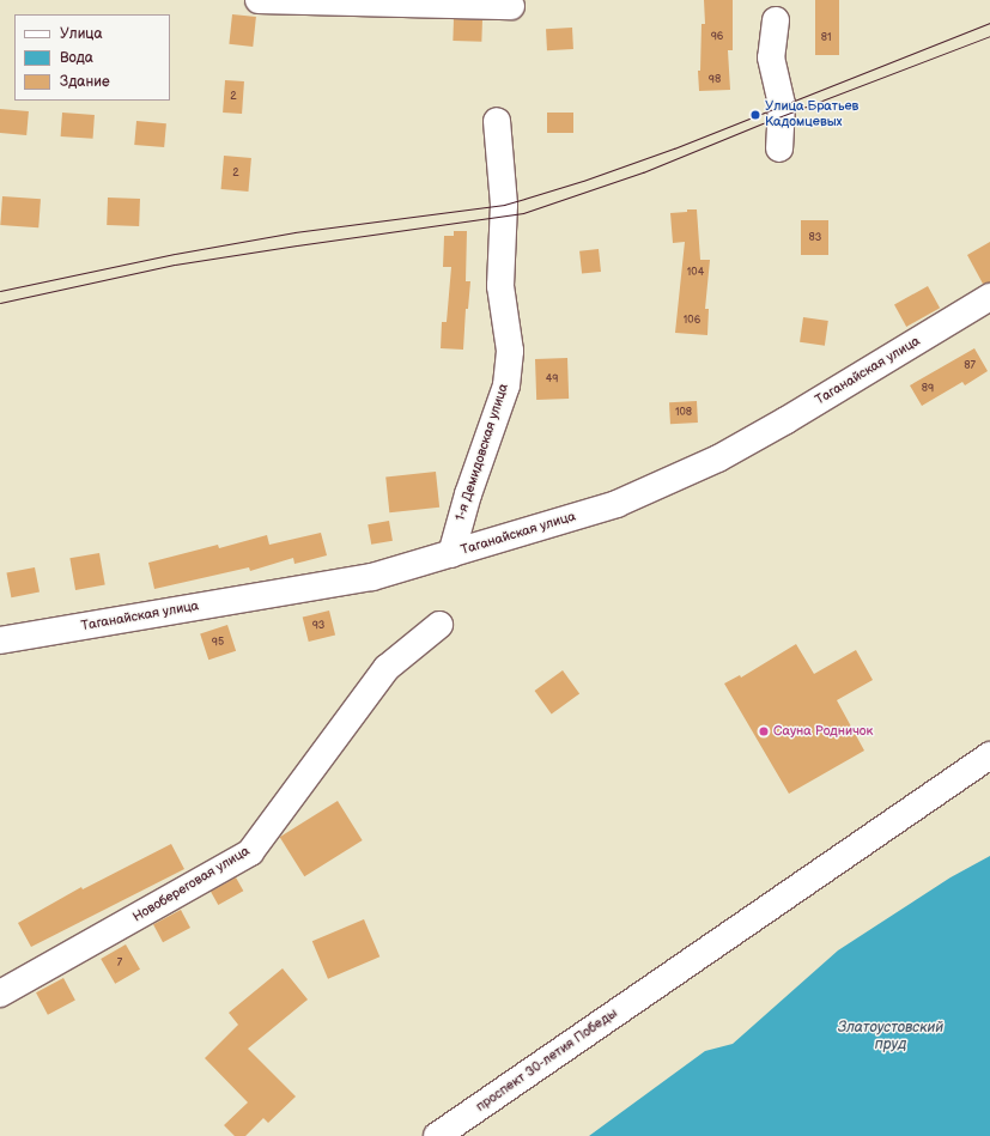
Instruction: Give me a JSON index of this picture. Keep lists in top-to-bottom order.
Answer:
{
  "streets": {
    "main road": [
      "Таганайская улица",
      "1-я Демидовская улица",
      "Новобереговая улица",
      "проспект 30-летия Победы"
    ]
  },
  "crossings": [
    ["Таганайская улица", "1-я Демидовская улица"]
  ],
  "water": ["Златоустовский пруд"],
  "places": ["Улица Братьев Кадомцевых", "Сауна Родничок"],
  "house_numbers": [
    "96",
    "81",
    "98",
    "2",
    "2",
    "83",
    "104",
    "106",
    "87",
    "49",
    "89",
    "108",
    "93",
    "95",
    "7"
  ],
  "legend": ["Улица", "Вода", "Здание"]
}
